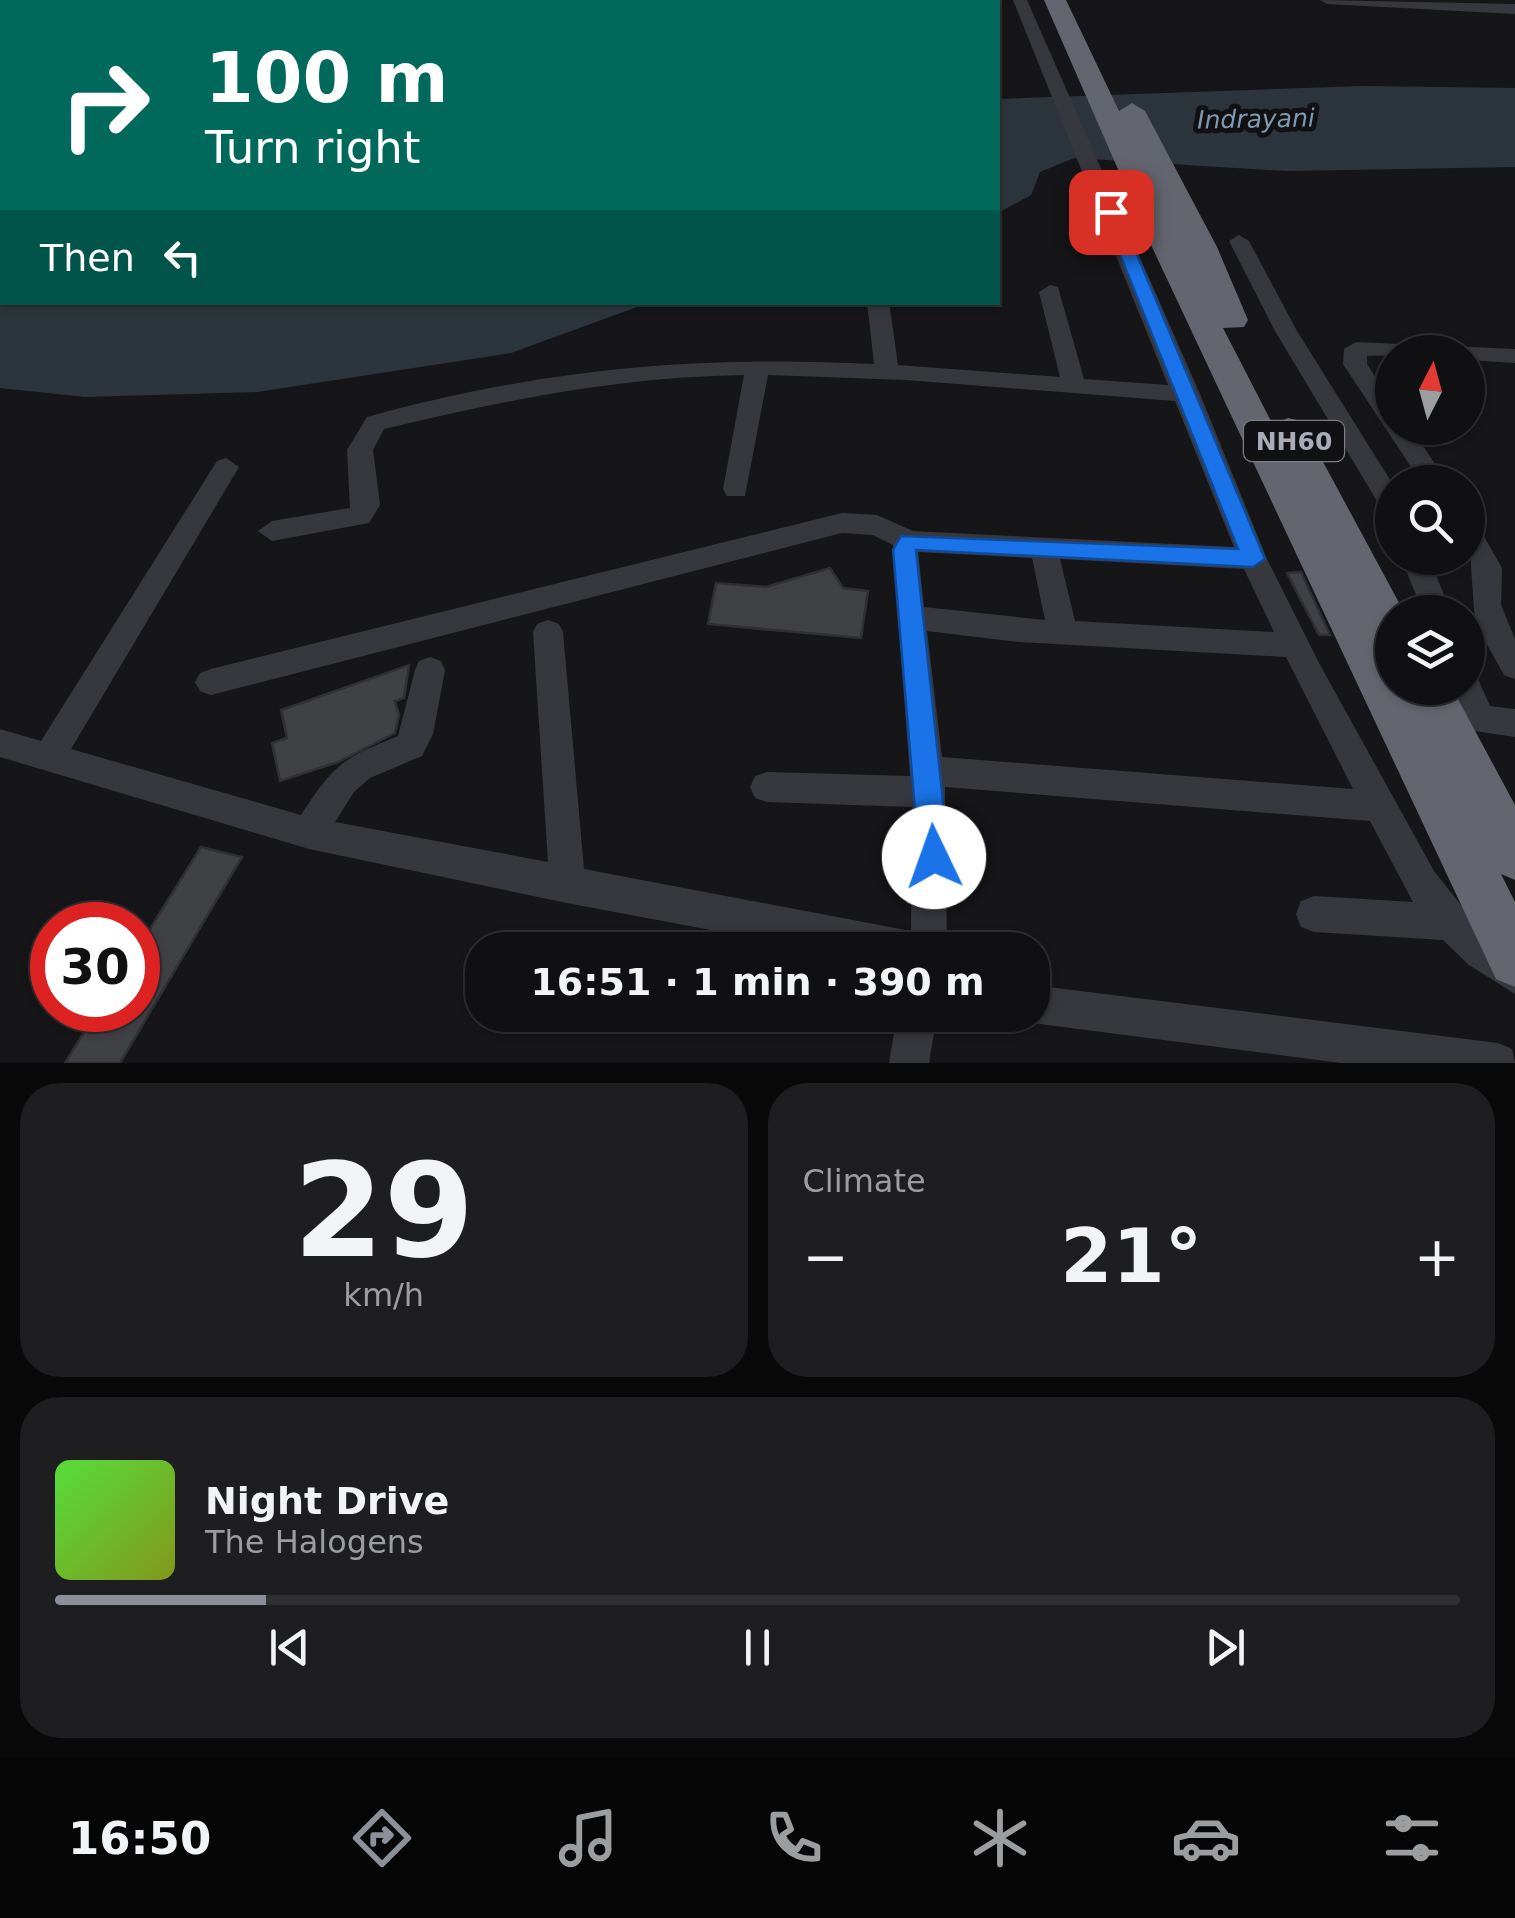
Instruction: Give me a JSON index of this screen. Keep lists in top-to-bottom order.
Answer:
{
  "streets": {
    "highway": ["NH60"]
  },
  "water": ["Indrayani"],
  "north": "top",
  "page": {
    "turn": ["100 m", "Turn right"],
    "then": "Then",
    "limit": "30",
    "trip": "16:51 · 1 min · 390 m",
    "tile": [
      ["29", "km/h"],
      "Climate"
    ],
    "heat": ["−", "21°", "+"],
    "song": ["Night Drive", "The Halogens"],
    "tabs": "16:50"
  }
}
